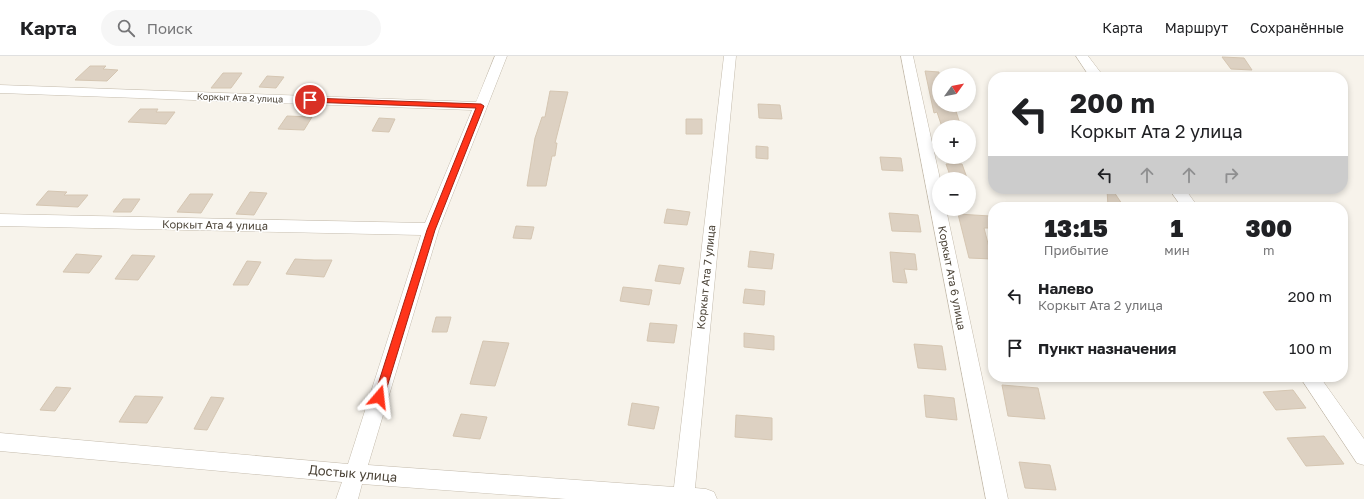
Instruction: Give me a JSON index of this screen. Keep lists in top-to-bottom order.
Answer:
{
  "streets": {
    "street": [
      "Коркыт Ата 2 улица",
      "Коркыт Ата 4 улица",
      "Коркыт Ата 7 улица",
      "Коркыт Ата 6 улица",
      "Достык улица"
    ]
  },
  "crossings": [
    ["Коркыт Ата 7 улица", "Достык улица"]
  ],
  "north": "top right",
  "page": {
    "header": "Карта",
    "search": "Поиск",
    "nav": ["Карта", "Маршрут", "Сохранённые"],
    "map_buttons": ["+", "−"],
    "turn": ["200 m", "Коркыт Ата 2 улица"],
    "eta": [
      "13:15",
      "Прибытие",
      "1",
      "мин",
      "300",
      "m"
    ],
    "list": [
      {
        "name": "Налево",
        "note": "Коркыт Ата 2 улица",
        "value": "200 m"
      },
      {
        "name": "Пункт назначения",
        "value": "100 m"
      }
    ]
  }
}
